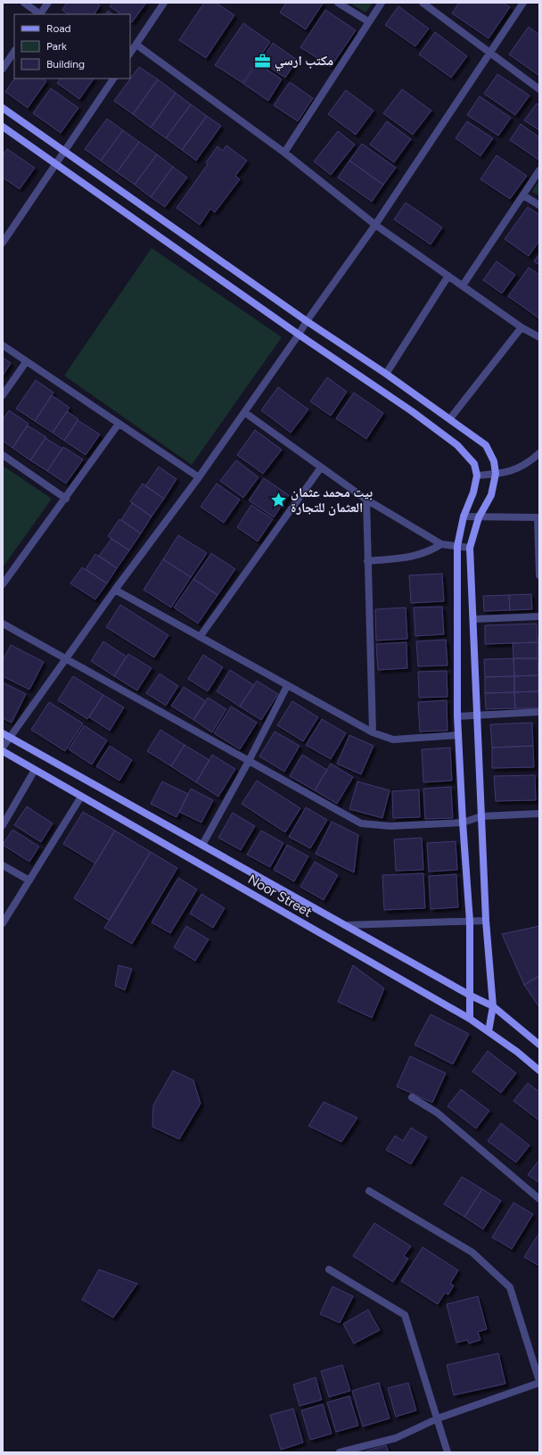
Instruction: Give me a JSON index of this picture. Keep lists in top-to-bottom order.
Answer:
{
  "streets": {
    "street": ["Noor Street"]
  },
  "places": {
    "office": ["مكتب ارسي"],
    "place": ["بيت محمد عثمان العثمان للتجارة"]
  },
  "legend": ["Road", "Park", "Building"]
}
